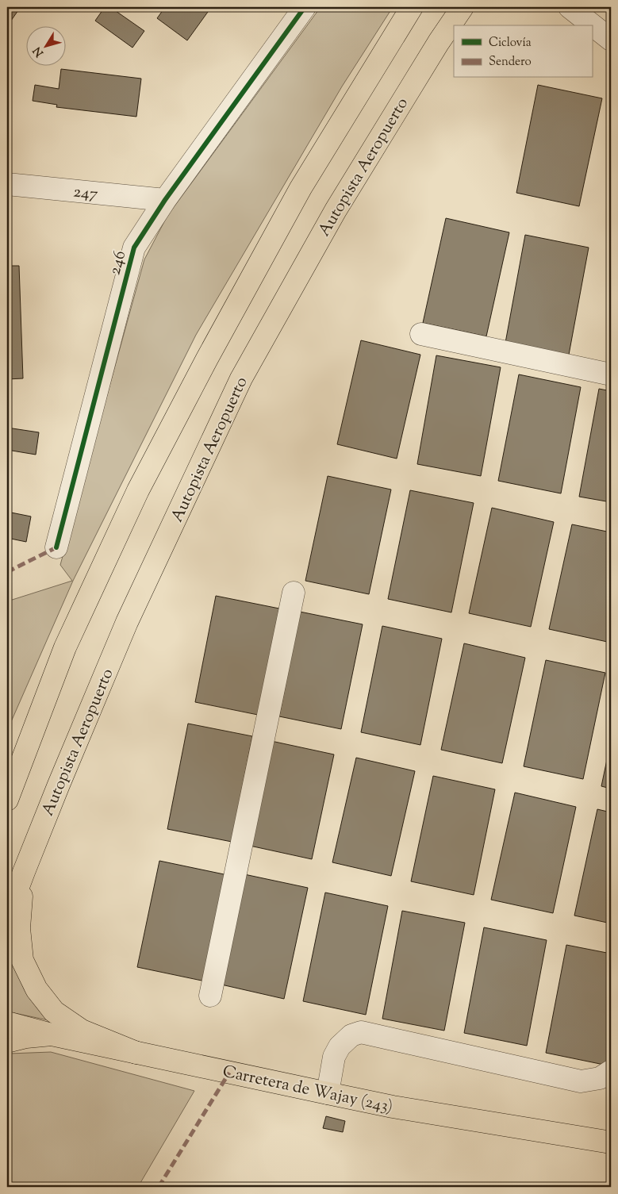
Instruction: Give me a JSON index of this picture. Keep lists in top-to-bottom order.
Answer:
{
  "streets": {
    "main road": ["Autopista Aeropuerto", "Carretera de Wajay (243)"],
    "street": ["247", "246"]
  },
  "crossings": [
    ["247", "246"]
  ],
  "legend": ["Ciclovía", "Sendero"],
  "north": "bottom left"
}
